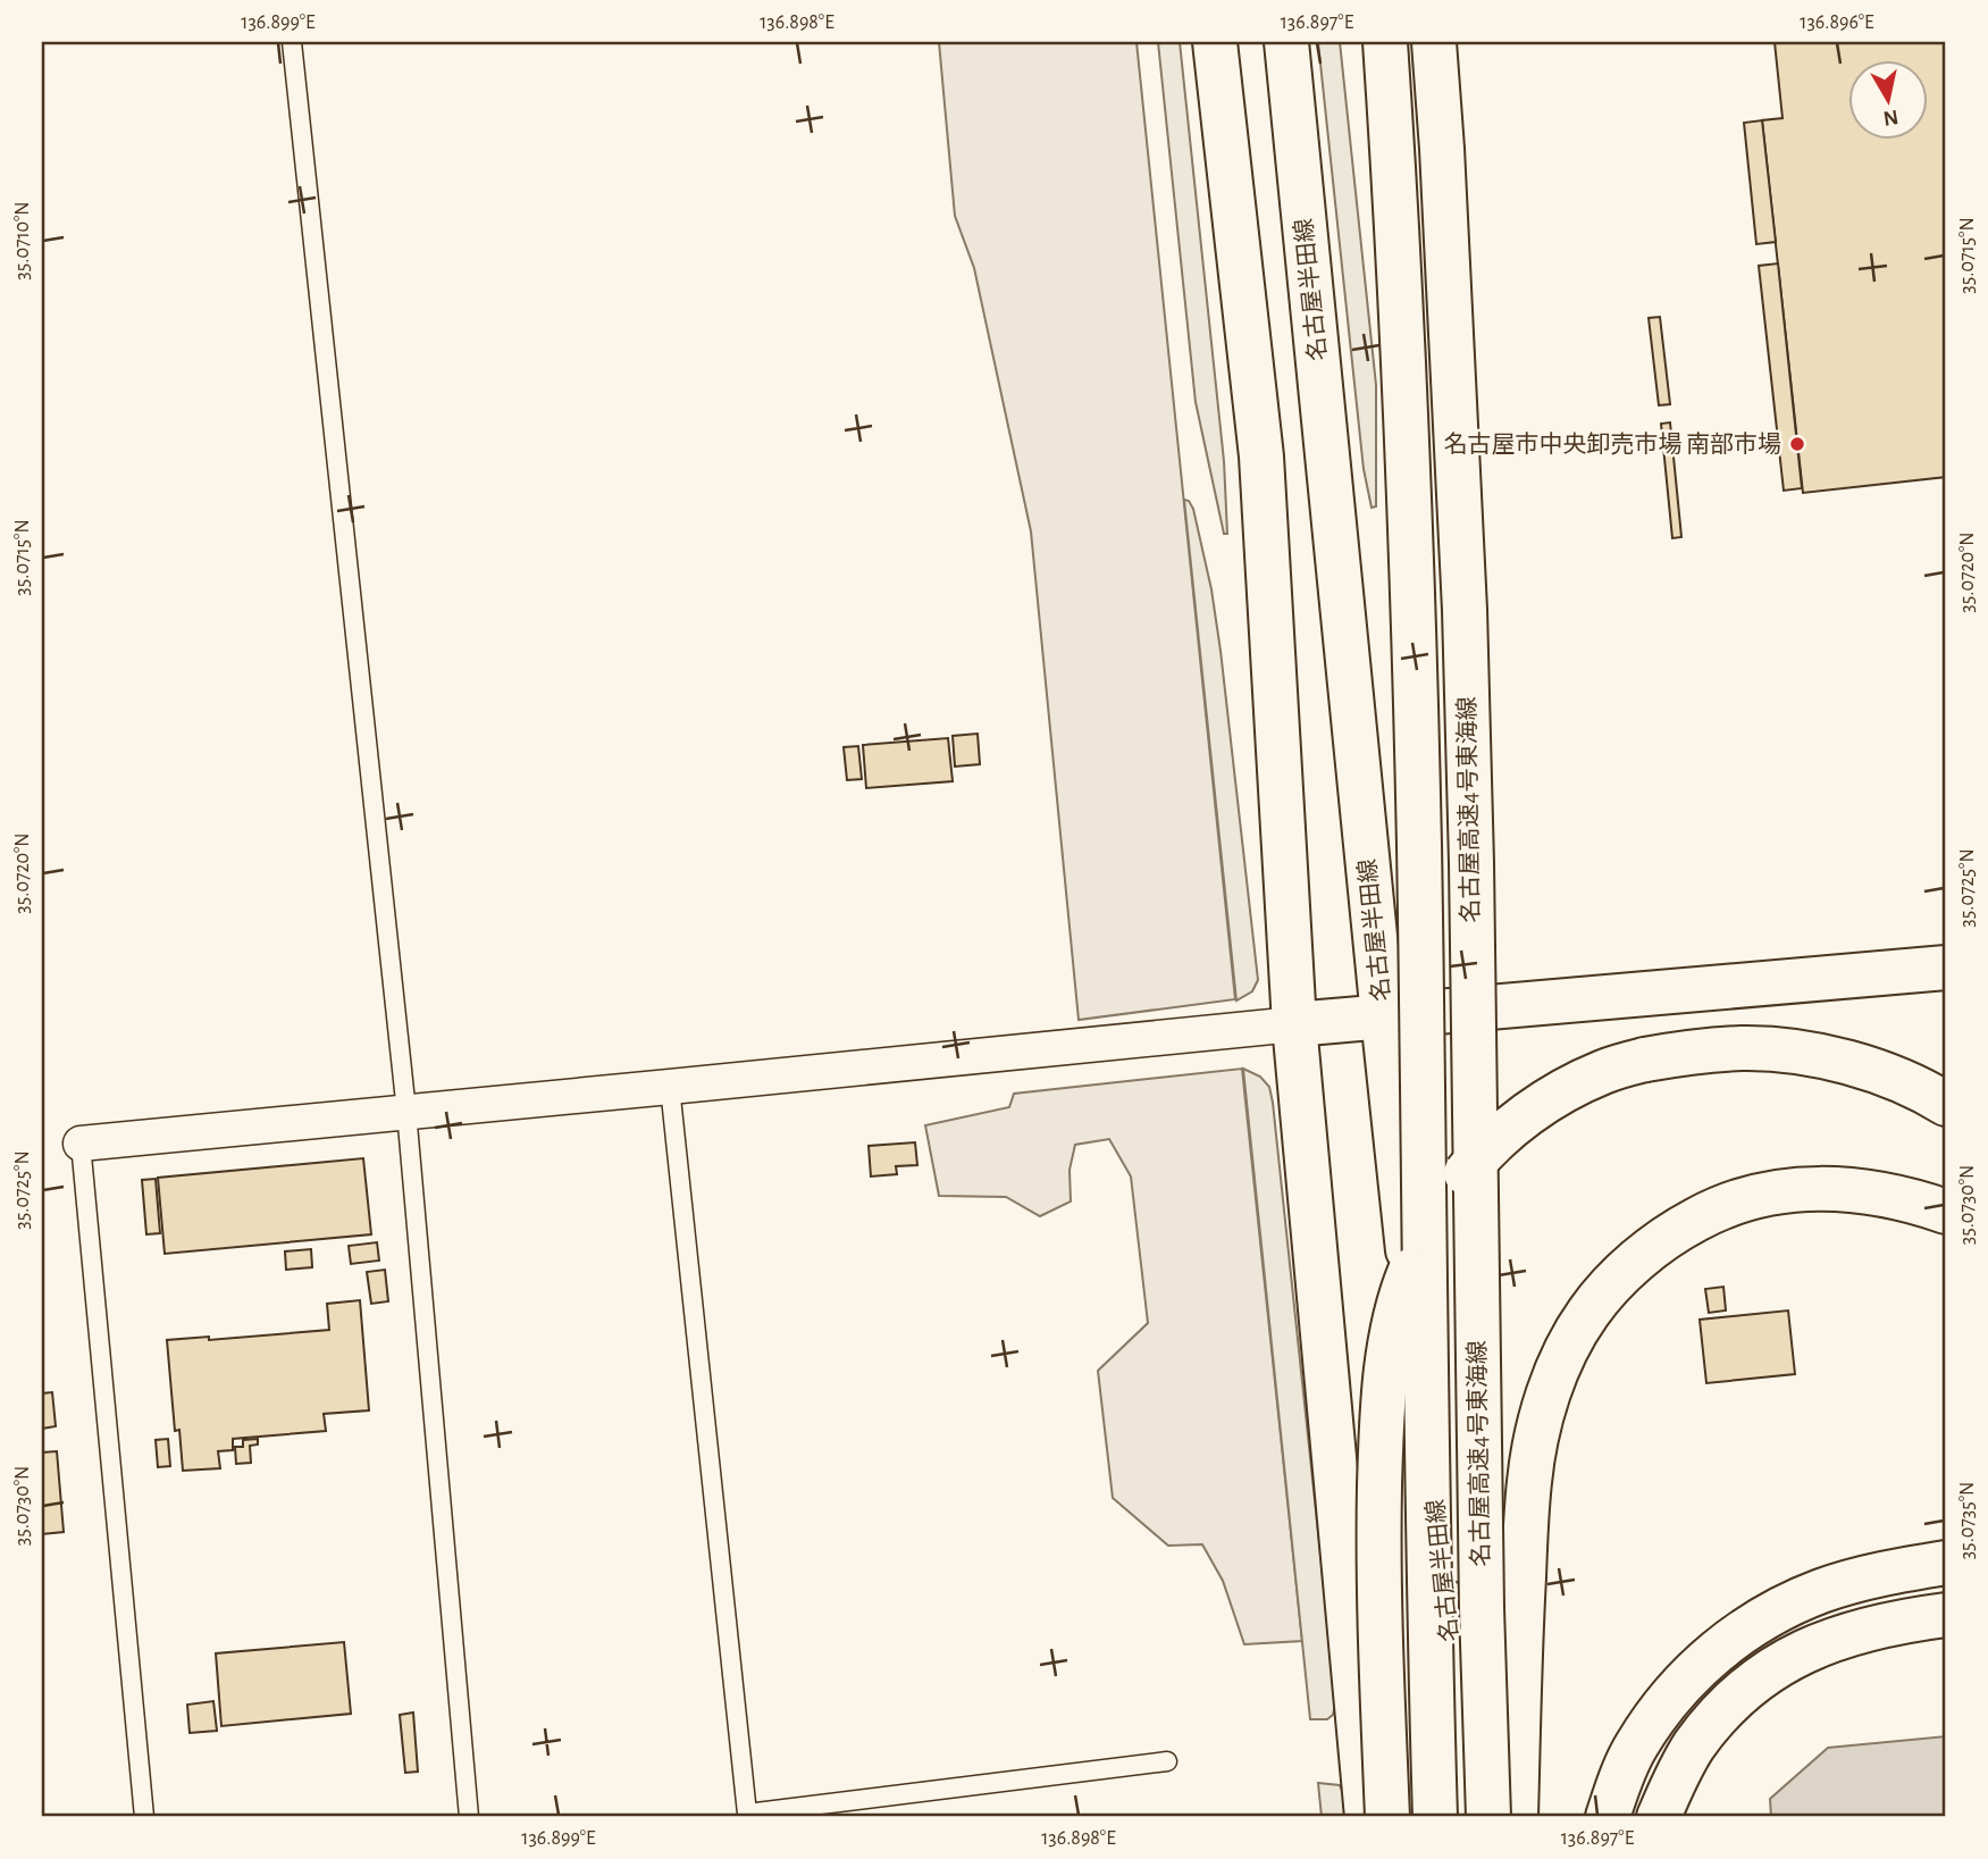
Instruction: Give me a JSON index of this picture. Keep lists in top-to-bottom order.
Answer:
{
  "streets": {
    "main road": ["名古屋半田線", "名古屋高速4号東海線"]
  },
  "places": ["名古屋市中央卸売市場 南部市場"],
  "north": "bottom",
  "coordinates": [
    "136.899°E",
    "136.898°E",
    "136.897°E",
    "136.896°E",
    "35.0710°N",
    "35.0715°N",
    "35.0720°N",
    "35.0725°N",
    "35.0730°N",
    "35.0735°N"
  ]
}
